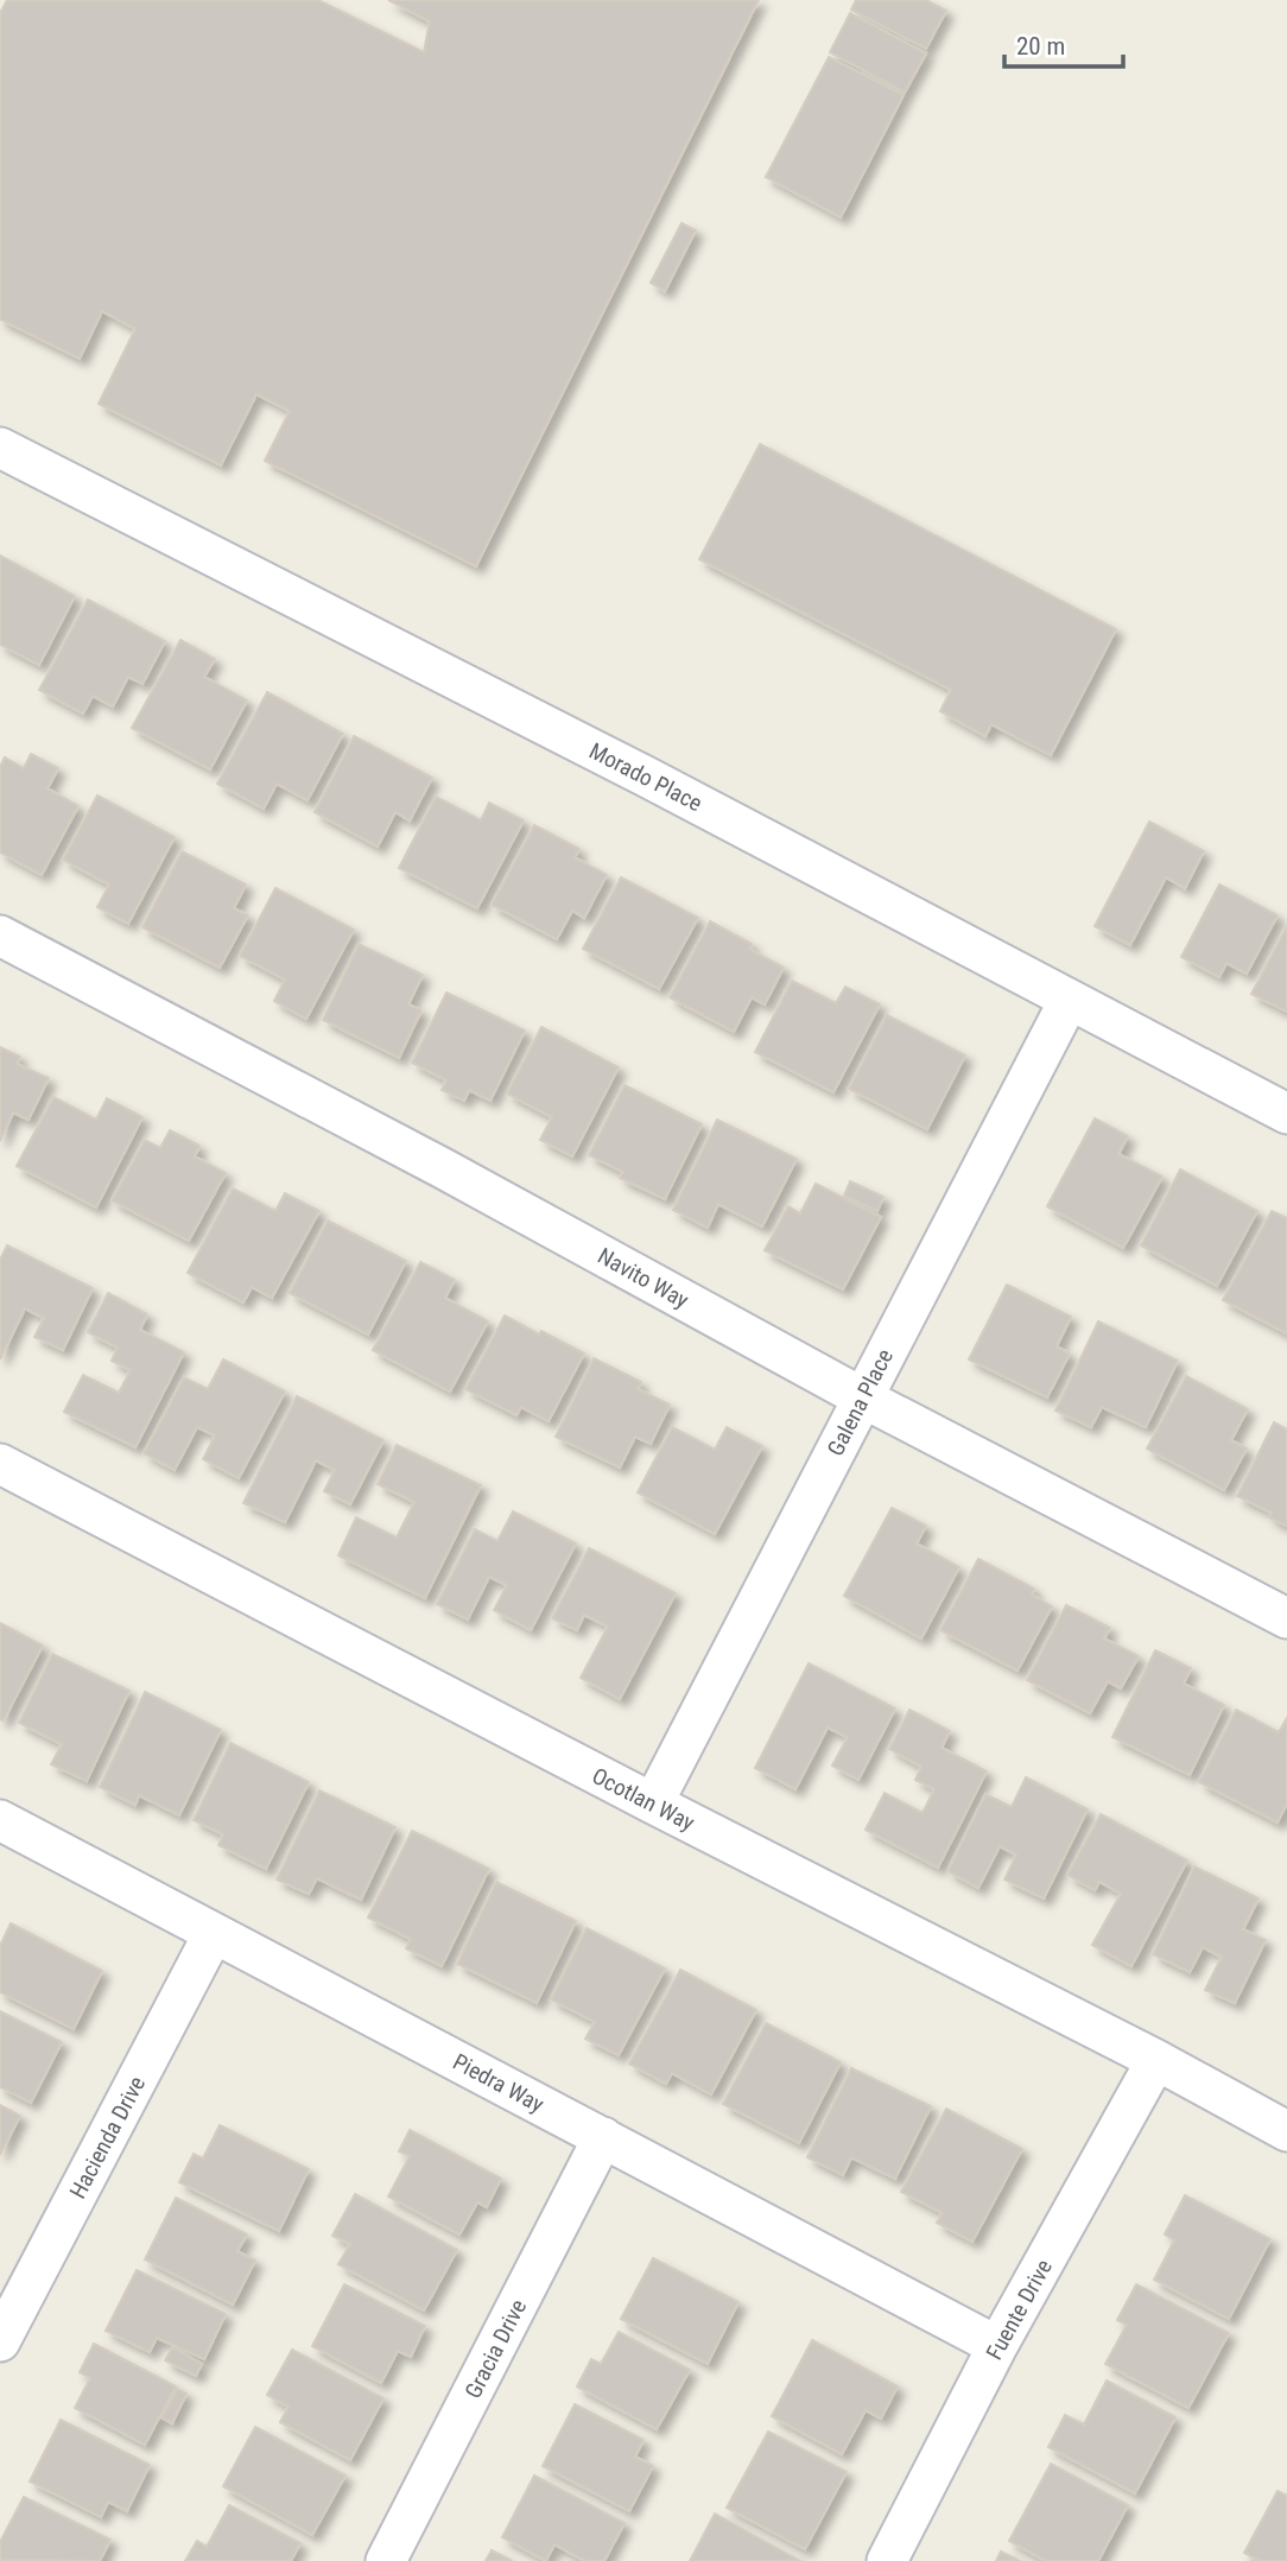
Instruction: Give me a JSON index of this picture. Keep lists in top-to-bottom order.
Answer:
{
  "streets": {
    "street": [
      "Morado Place",
      "Navito Way",
      "Galena Place",
      "Ocotlan Way",
      "Piedra Way",
      "Hacienda Drive",
      "Fuente Drive",
      "Gracia Drive"
    ]
  },
  "crossings": [
    ["Morado Place", "Galena Place"],
    ["Navito Way", "Galena Place"],
    ["Galena Place", "Ocotlan Way"],
    ["Ocotlan Way", "Fuente Drive"],
    ["Piedra Way", "Hacienda Drive"],
    ["Piedra Way", "Fuente Drive"],
    ["Piedra Way", "Gracia Drive"]
  ],
  "scale_bar": "20 m"
}
